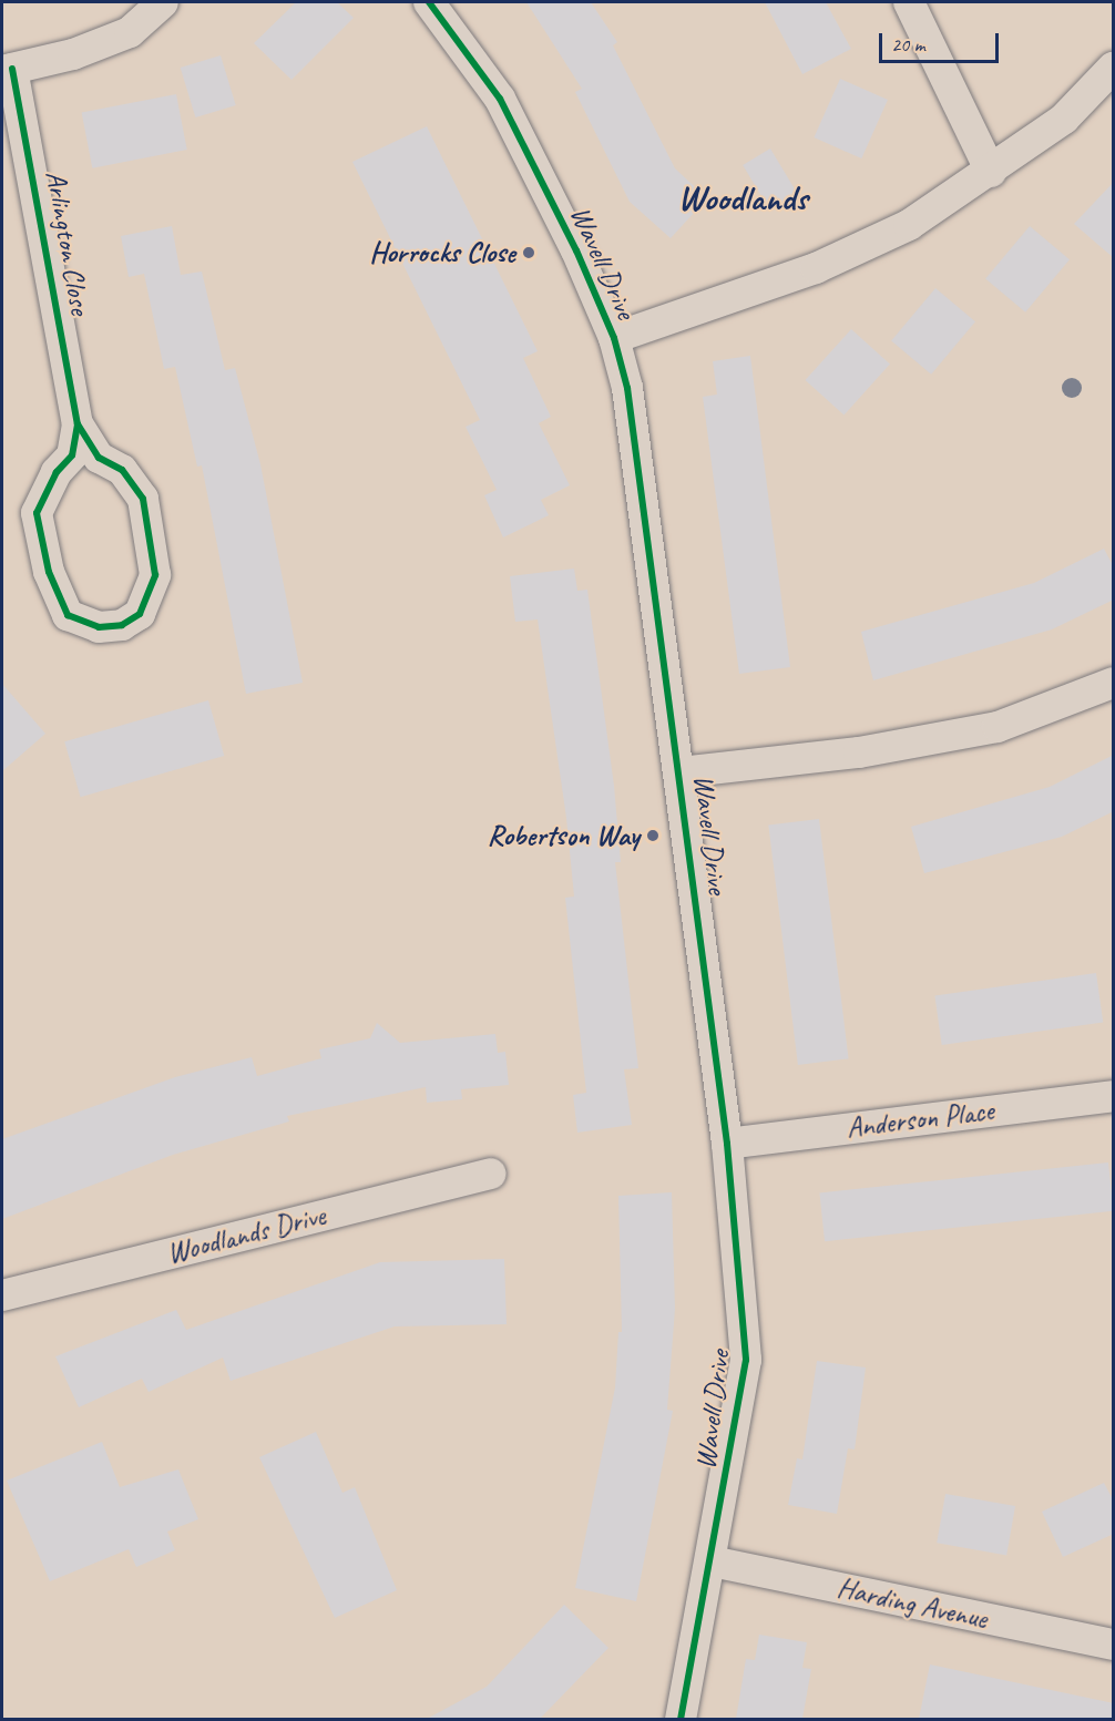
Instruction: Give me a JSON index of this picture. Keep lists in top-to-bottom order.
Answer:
{
  "streets": {
    "street": [
      "Arlington Close",
      "Wavell Drive",
      "Anderson Place",
      "Woodlands Drive",
      "Harding Avenue"
    ]
  },
  "crossings": [
    ["Wavell Drive", "Anderson Place"],
    ["Wavell Drive", "Harding Avenue"]
  ],
  "districts": ["Woodlands"],
  "places": ["Horrocks Close", "Robertson Way"],
  "scale_bar": "20 m"
}
